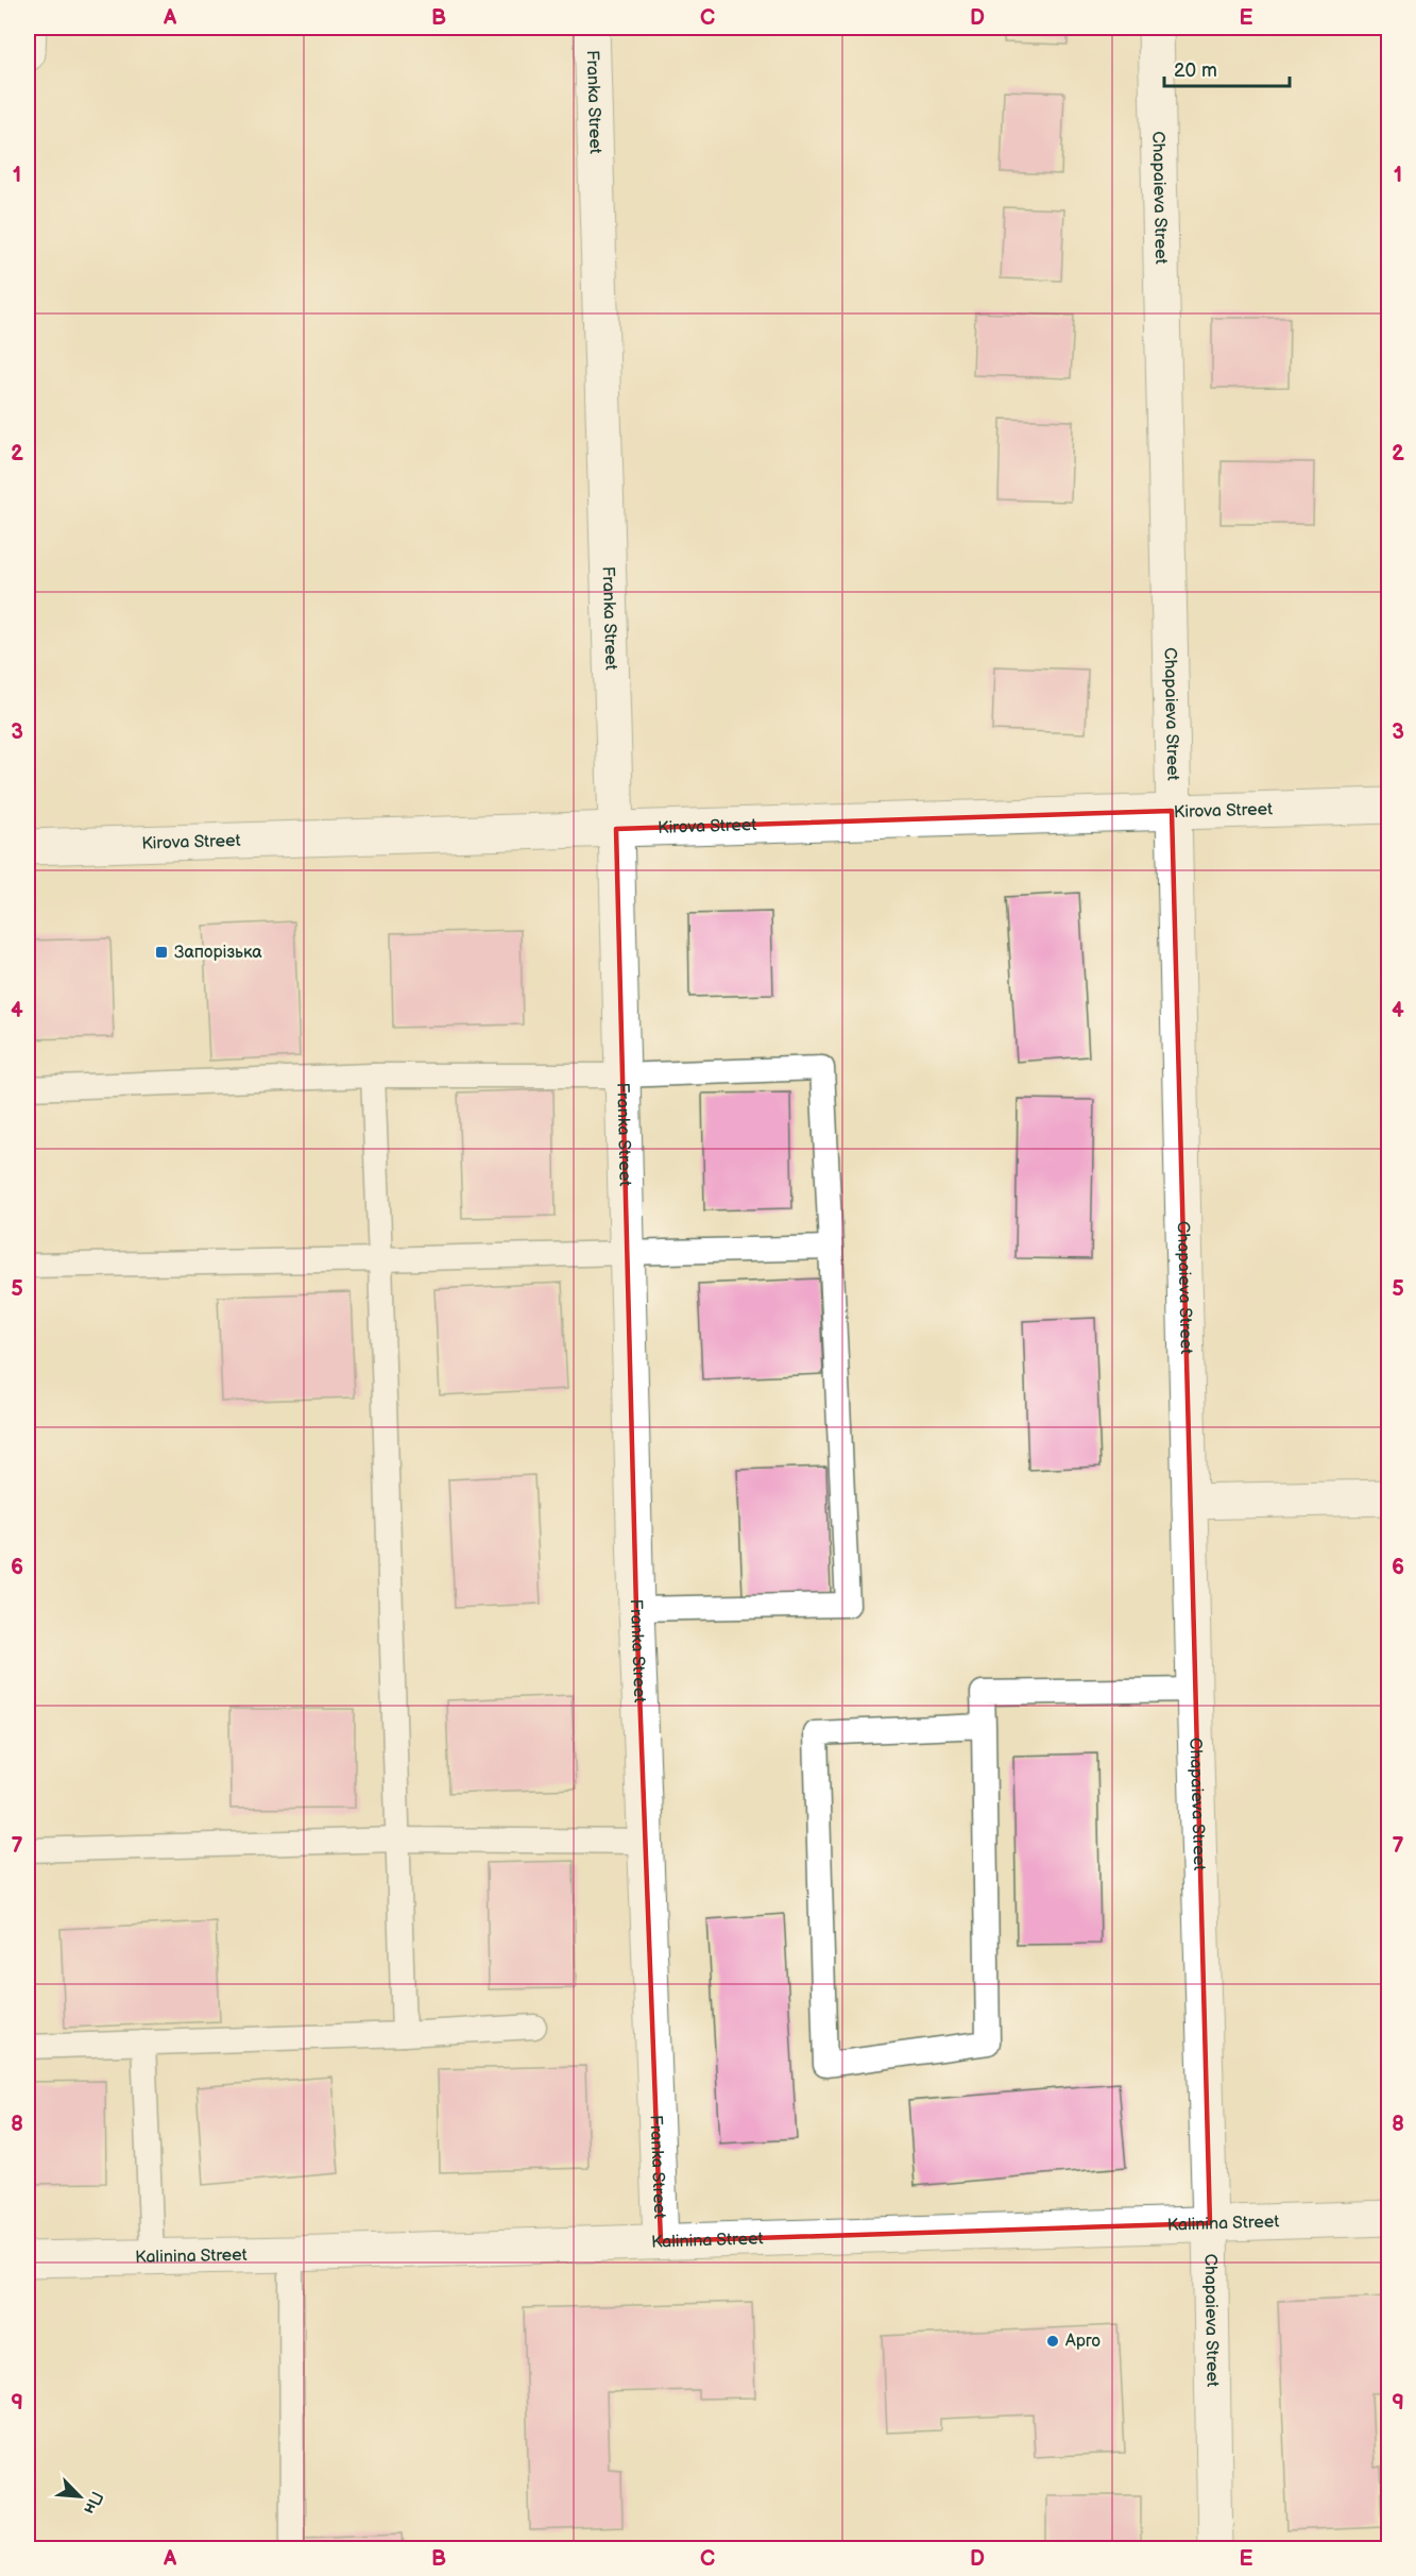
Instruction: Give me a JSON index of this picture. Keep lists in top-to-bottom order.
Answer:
{
  "streets": {
    "street": [
      "Franka Street",
      "Chapaieva Street",
      "Kirova Street",
      "Kalinina Street"
    ]
  },
  "crossings": [
    ["Franka Street", "Kirova Street"],
    ["Franka Street", "Kalinina Street"],
    ["Chapaieva Street", "Kirova Street"],
    ["Chapaieva Street", "Kalinina Street"]
  ],
  "places": {
    "transit": ["Запорізька"],
    "other": ["Арго"]
  },
  "scale_bar": "20 m",
  "north": "bottom right",
  "grid": {
    "columns": [
      "A",
      "B",
      "C",
      "D",
      "E"
    ],
    "rows": [
      "1",
      "2",
      "3",
      "4",
      "5",
      "6",
      "7",
      "8",
      "9"
    ]
  }
}
